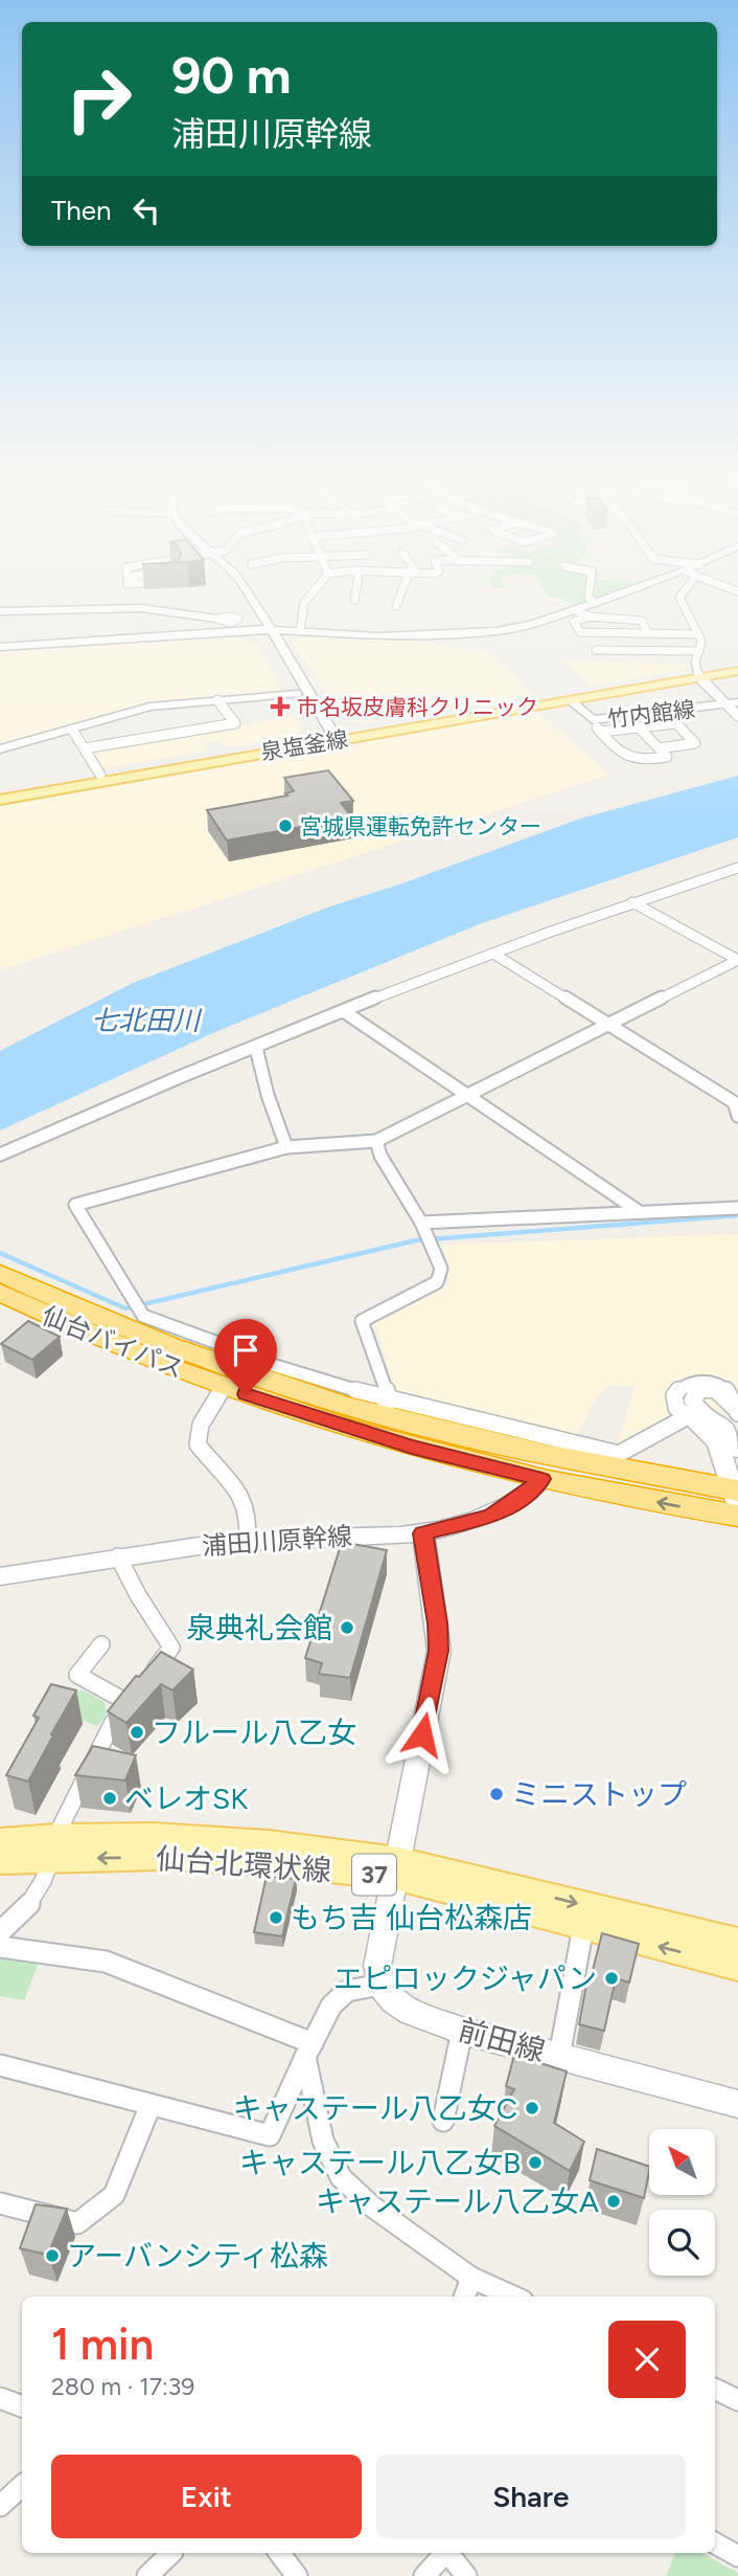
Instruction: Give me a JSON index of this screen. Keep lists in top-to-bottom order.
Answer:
{
  "streets": {
    "highway": ["仙台バイパス"],
    "main road": ["泉塩釜線", "仙台北環状線", "37"],
    "street": ["竹内館線", "浦田川原幹線", "前田線"]
  },
  "crossings": [
    ["竹内館線", "泉塩釜線"],
    ["仙台バイパス", "浦田川原幹線"]
  ],
  "water": ["七北田川"],
  "places": {
    "health": ["市名坂皮膚科クリニック"],
    "other": [
      "宮城県運転免許センター",
      "泉典礼会館",
      "フルール八乙女",
      "ミニストップ",
      "ベレオSK",
      "もち吉 仙台松森店",
      "エピロックジャパン",
      "キャステール八乙女C",
      "キャステール八乙女B",
      "キャステール八乙女A",
      "アーバンシティ松森"
    ]
  },
  "north": "top left",
  "page": {
    "turn": ["90 m", "浦田川原幹線"],
    "then": "Then",
    "heading": ["1 min", "280 m · 17:39"],
    "buttons": ["Exit", "Share"]
  }
}
